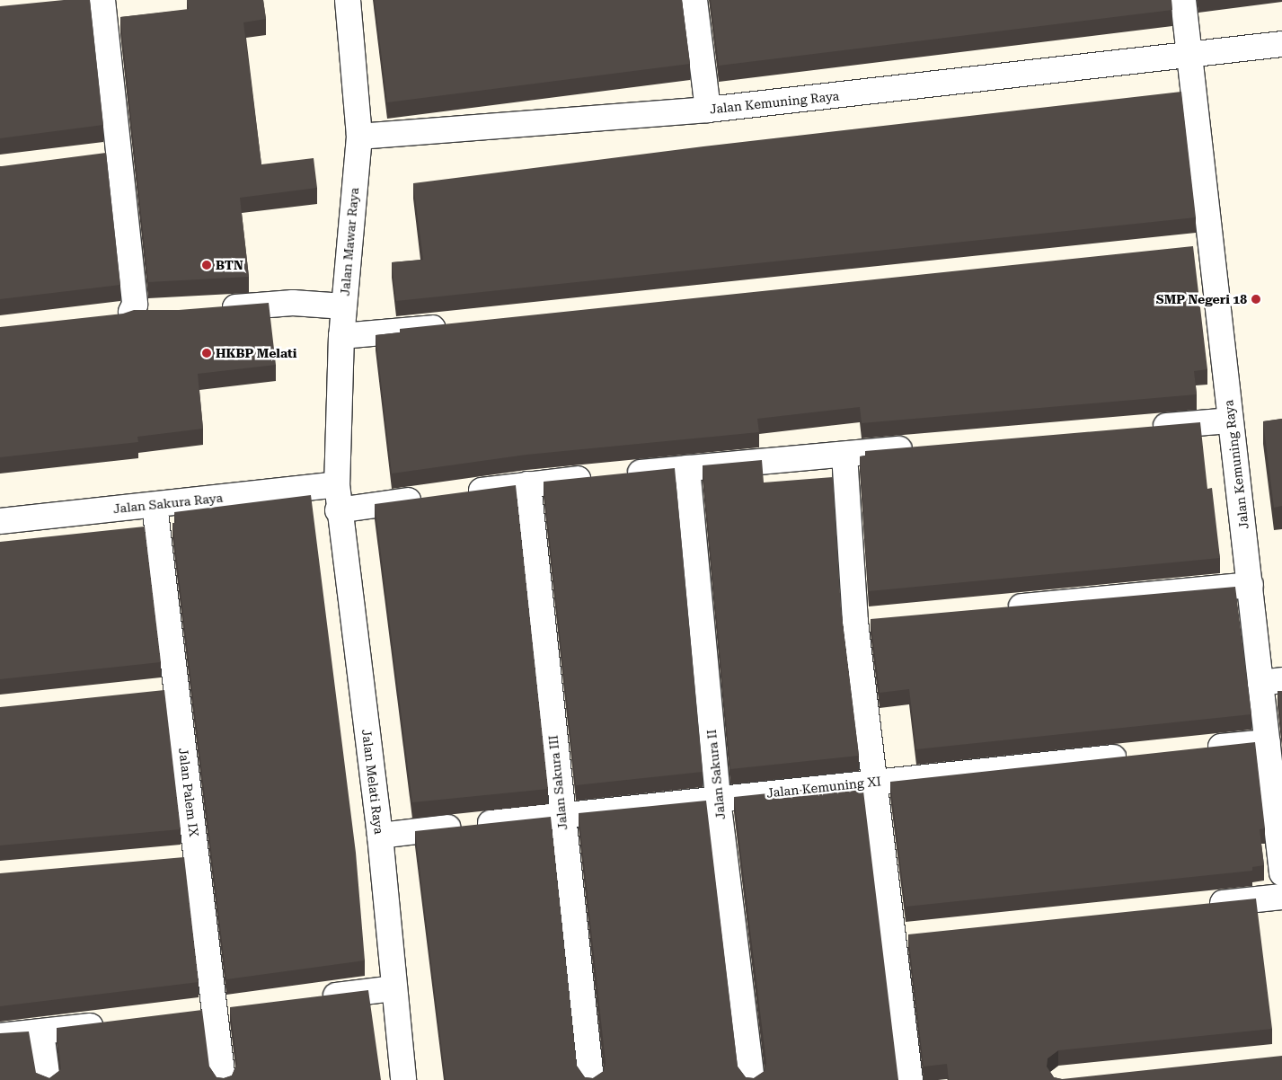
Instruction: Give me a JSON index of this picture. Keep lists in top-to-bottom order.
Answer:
{
  "streets": {
    "street": [
      "Jalan Kemuning Raya",
      "Jalan Mawar Raya",
      "Jalan Sakura Raya",
      "Jalan Sakura II",
      "Jalan Melati Raya",
      "Jalan Sakura III",
      "Jalan Kemuning XI",
      "Jalan Palem IX"
    ]
  },
  "crossings": [
    ["Jalan Kemuning Raya", "Jalan Mawar Raya"],
    ["Jalan Mawar Raya", "Jalan Sakura Raya"],
    ["Jalan Mawar Raya", "Jalan Melati Raya"],
    ["Jalan Sakura Raya", "Jalan Melati Raya"],
    ["Jalan Sakura Raya", "Jalan Palem IX"],
    ["Jalan Sakura II", "Jalan Kemuning XI"],
    ["Jalan Melati Raya", "Jalan Kemuning XI"],
    ["Jalan Sakura III", "Jalan Kemuning XI"]
  ],
  "places": ["BTN", "SMP Negeri 18", "HKBP Melati"]
}
